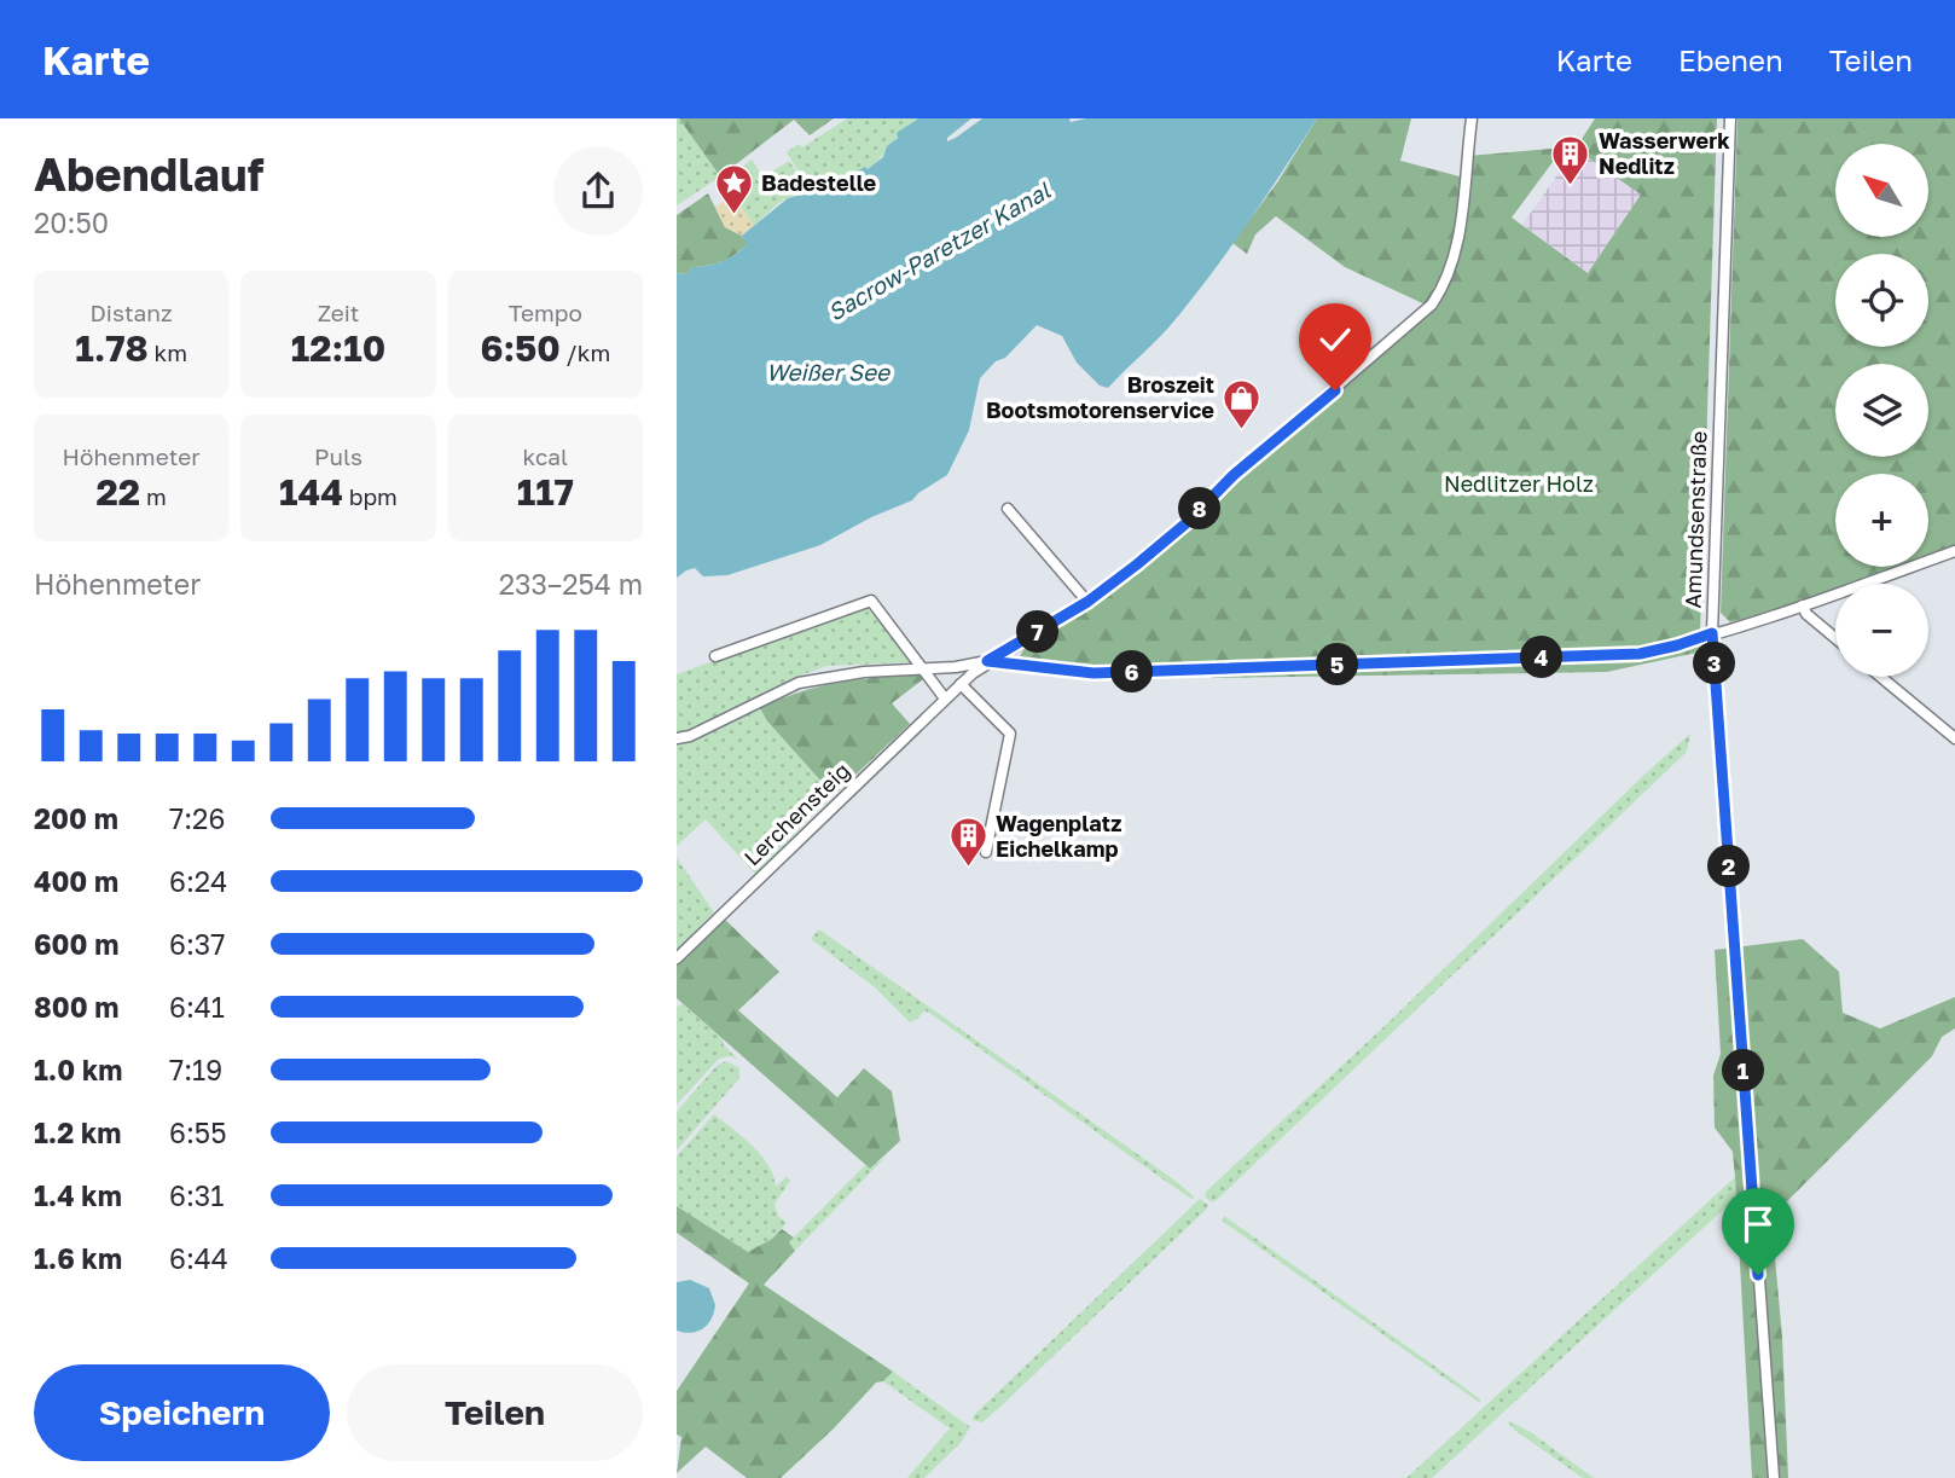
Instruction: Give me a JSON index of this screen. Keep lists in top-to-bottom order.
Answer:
{
  "streets": {
    "street": ["Amundsenstraße", "Lerchensteig"]
  },
  "water": ["Sacrow-Paretzer Kanal", "Weißer See"],
  "parks": ["Nedlitzer Holz"],
  "places": {
    "building": ["Wasserwerk Nedlitz", "Wagenplatz Eichelkamp"],
    "place": ["Badestelle"],
    "shop": ["Broszeit Bootsmotorenservice"]
  },
  "north": "top left",
  "page": {
    "header": "Karte",
    "nav": ["Karte", "Ebenen", "Teilen"],
    "heading": ["Abendlauf", "20:50"],
    "map_buttons": ["+", "−"],
    "stats": [
      ["Distanz", "1.78 km"],
      ["Zeit", "12:10"],
      ["Tempo", "6:50 /km"],
      ["Höhenmeter", "22 m"],
      ["Puls", "144 bpm"],
      ["kcal", "117"]
    ],
    "pins": [
      "8",
      "7",
      "4",
      "3",
      "5",
      "6",
      "2",
      "1"
    ],
    "chart": ["Höhenmeter", "233–254 m"],
    "list": [
      {
        "name": "200 m",
        "note": "7:26"
      },
      {
        "name": "400 m",
        "note": "6:24"
      },
      {
        "name": "600 m",
        "note": "6:37"
      },
      {
        "name": "800 m",
        "note": "6:41"
      },
      {
        "name": "1.0 km",
        "note": "7:19"
      },
      {
        "name": "1.2 km",
        "note": "6:55"
      },
      {
        "name": "1.4 km",
        "note": "6:31"
      },
      {
        "name": "1.6 km",
        "note": "6:44"
      }
    ],
    "buttons": ["Speichern", "Teilen"]
  }
}
